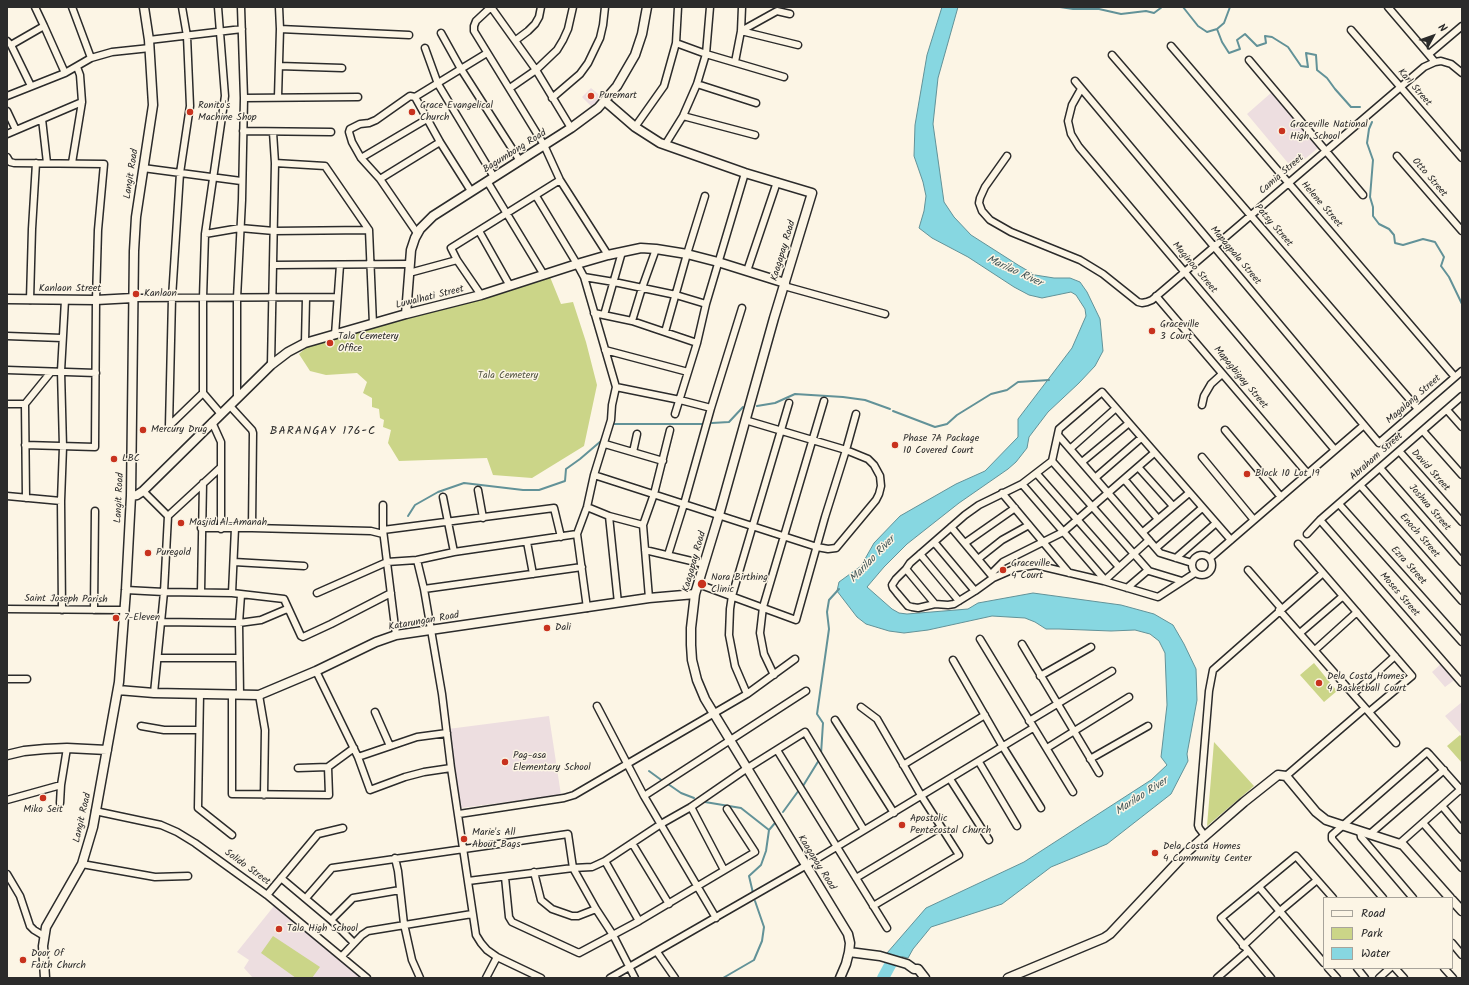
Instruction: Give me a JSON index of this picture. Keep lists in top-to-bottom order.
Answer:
{
  "streets": {
    "street": [
      "Karl Street",
      "Bagumbong Road",
      "Langit Road",
      "Camia Street",
      "Otto Street",
      "Helene Street",
      "Patsy Street",
      "Kaagapay Road",
      "Mapagpala Street",
      "Maginoo Street",
      "Kanlaon Street",
      "Luwalhati Street",
      "Mapagbigay Street",
      "Magalang Street",
      "Abraham Street",
      "David Street",
      "Joshua Street",
      "Enoch Street",
      "Ezra Street",
      "Moses Street",
      "Saint Joseph Parish",
      "Katarungan Road",
      "Solido Street"
    ]
  },
  "crossings": [
    ["Karl Street", "Camia Street"],
    ["Bagumbong Road", "Luwalhati Street"],
    ["Langit Road", "Kanlaon Street"],
    ["Langit Road", "Luwalhati Street"],
    ["Langit Road", "Saint Joseph Parish"],
    ["Langit Road", "Katarungan Road"],
    ["Langit Road", "Solido Street"],
    ["Camia Street", "Helene Street"],
    ["Camia Street", "Patsy Street"],
    ["Camia Street", "Mapagpala Street"],
    ["Camia Street", "Maginoo Street"],
    ["Camia Street", "Mapagbigay Street"],
    ["Helene Street", "Magalang Street"],
    ["Patsy Street", "Magalang Street"],
    ["Kaagapay Road", "Luwalhati Street"],
    ["Kaagapay Road", "Katarungan Road"],
    ["Mapagpala Street", "Maginoo Street"],
    ["Mapagpala Street", "Magalang Street"],
    ["Abraham Street", "David Street"],
    ["Abraham Street", "Joshua Street"],
    ["Abraham Street", "Enoch Street"],
    ["Abraham Street", "Ezra Street"],
    ["Abraham Street", "Moses Street"]
  ],
  "districts": ["BARANGAY 176-C"],
  "water": ["Marilao River"],
  "parks": ["Tala Cemetery"],
  "places": [
    "Puremart",
    "Ronito's Machine Shop",
    "Grace Evangelical Church",
    "Graceville National High School",
    "Kanlaon",
    "Graceville 3 Court",
    "Tala Cemetery Office",
    "Mercury Drug",
    "Phase 7A Package 10 Covered Court",
    "LBC",
    "Block 10 Lot 19",
    "Masjid Al-Amanah",
    "Puregold",
    "Graceville 4 Court",
    "Nora Birthing Clinic",
    "7-Eleven",
    "Dali",
    "Dela Costa Homes 4 Basketball Court",
    "Pag-asa Elementary School",
    "Miko Seit",
    "Apostolic Pentecostal Church",
    "Marie's All About Bags",
    "Dela Costa Homes 4 Community Center",
    "Tala High School",
    "Door Of Faith Church"
  ],
  "legend": ["Road", "Park", "Water"],
  "north": "top right"
}
